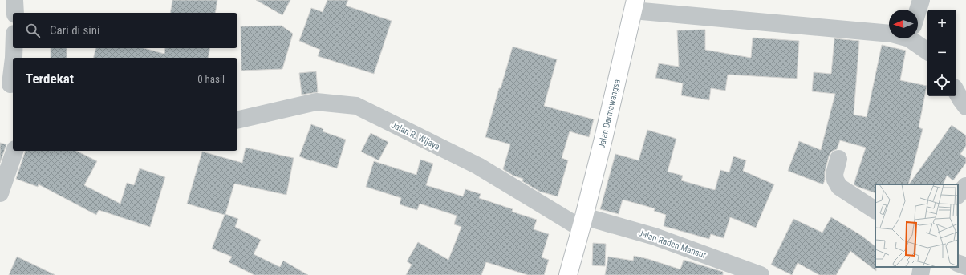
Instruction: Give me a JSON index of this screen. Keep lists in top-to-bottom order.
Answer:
{
  "streets": {
    "main road": ["Jalan Darmawangsa"],
    "street": ["Jalan R. Wijaya", "Jalan Raden Mansur"]
  },
  "crossings": [
    ["Jalan Darmawangsa", "Jalan R. Wijaya"],
    ["Jalan Darmawangsa", "Jalan Raden Mansur"],
    ["Jalan R. Wijaya", "Jalan Raden Mansur"]
  ],
  "north": "left",
  "page": {
    "map_buttons": ["+", "−"],
    "search": "Cari di sini",
    "heading": ["Terdekat", "0 hasil"]
  }
}
